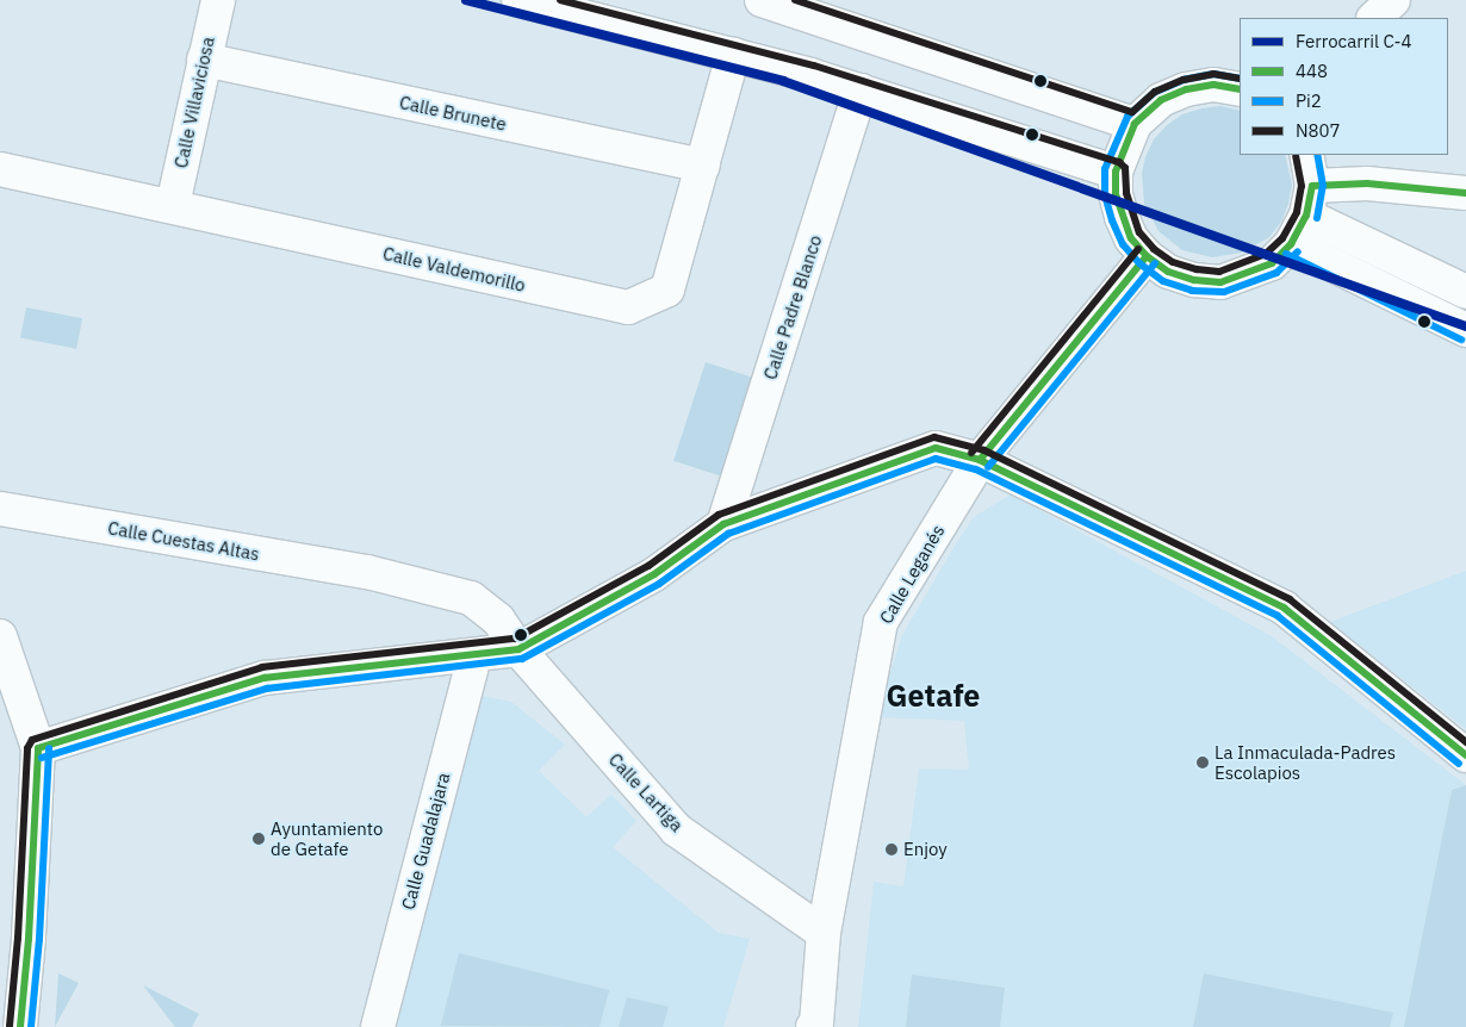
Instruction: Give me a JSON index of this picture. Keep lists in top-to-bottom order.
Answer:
{
  "streets": {
    "street": [
      "Calle Villaviciosa",
      "Calle Brunete",
      "Calle Valdemorillo",
      "Calle Padre Blanco",
      "Calle Cuestas Altas",
      "Calle Leganés",
      "Calle Lartiga",
      "Calle Guadalajara"
    ]
  },
  "crossings": [
    ["Calle Villaviciosa", "Calle Brunete"],
    ["Calle Villaviciosa", "Calle Valdemorillo"],
    ["Calle Brunete", "Calle Valdemorillo"],
    ["Calle Cuestas Altas", "Calle Lartiga"],
    ["Calle Leganés", "Calle Lartiga"]
  ],
  "districts": ["Getafe"],
  "places": ["La Inmaculada-Padres Escolapios", "Ayuntamiento de Getafe", "Enjoy"],
  "lines": [
    "rail line C-4",
    "transit line N807",
    "transit line Pi2",
    "transit line 448"
  ],
  "legend": [
    "Ferrocarril C-4",
    "448",
    "Pi2",
    "N807"
  ]
}
